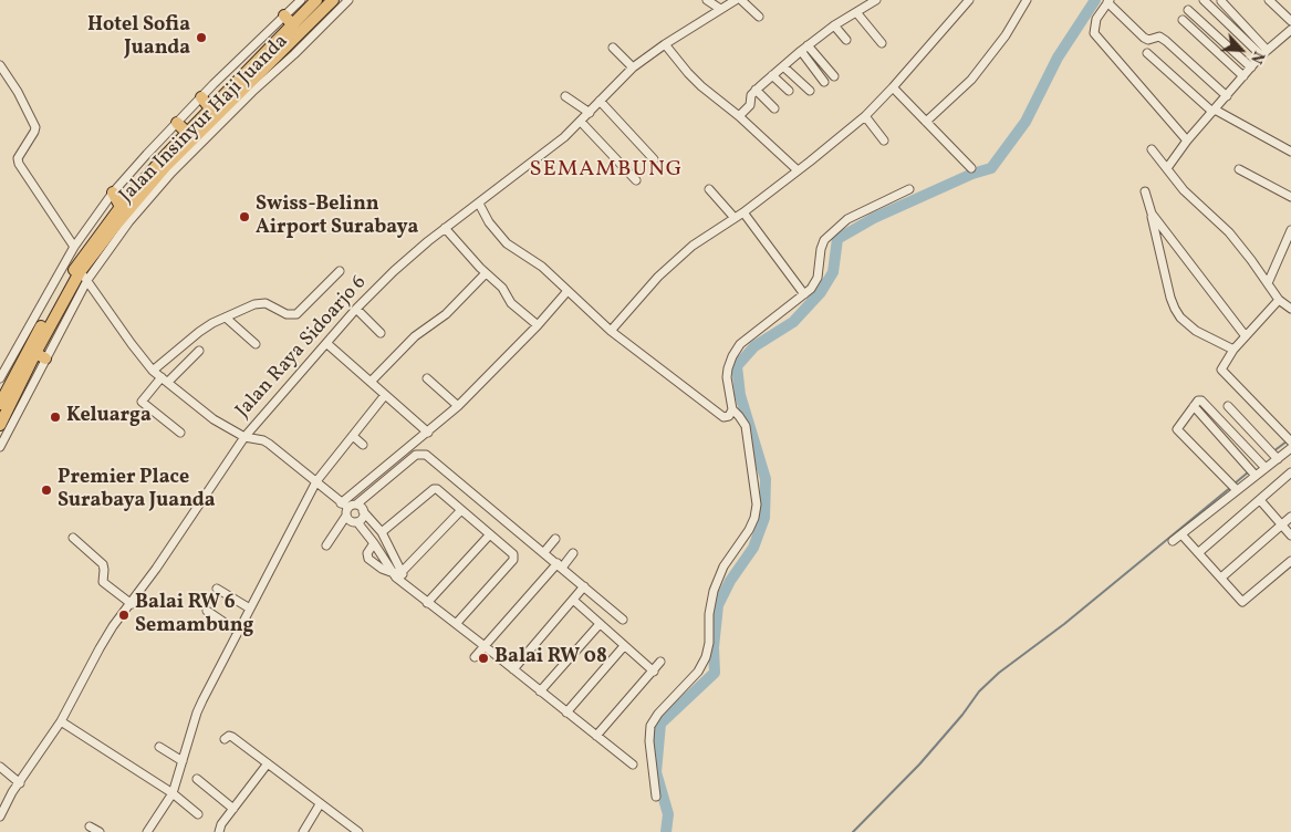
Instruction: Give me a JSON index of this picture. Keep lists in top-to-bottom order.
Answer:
{
  "streets": {
    "highway": ["Jalan Insinyur Haji Juanda"],
    "street": ["Jalan Raya Sidoarjo 6"]
  },
  "districts": ["SEMAMBUNG"],
  "places": [
    "Hotel Sofia Juanda",
    "Swiss-Belinn Airport Surabaya",
    "Keluarga",
    "Premier Place Surabaya Juanda",
    "Balai RW 6 Semambung",
    "Balai RW 08"
  ],
  "north": "bottom right"
}
